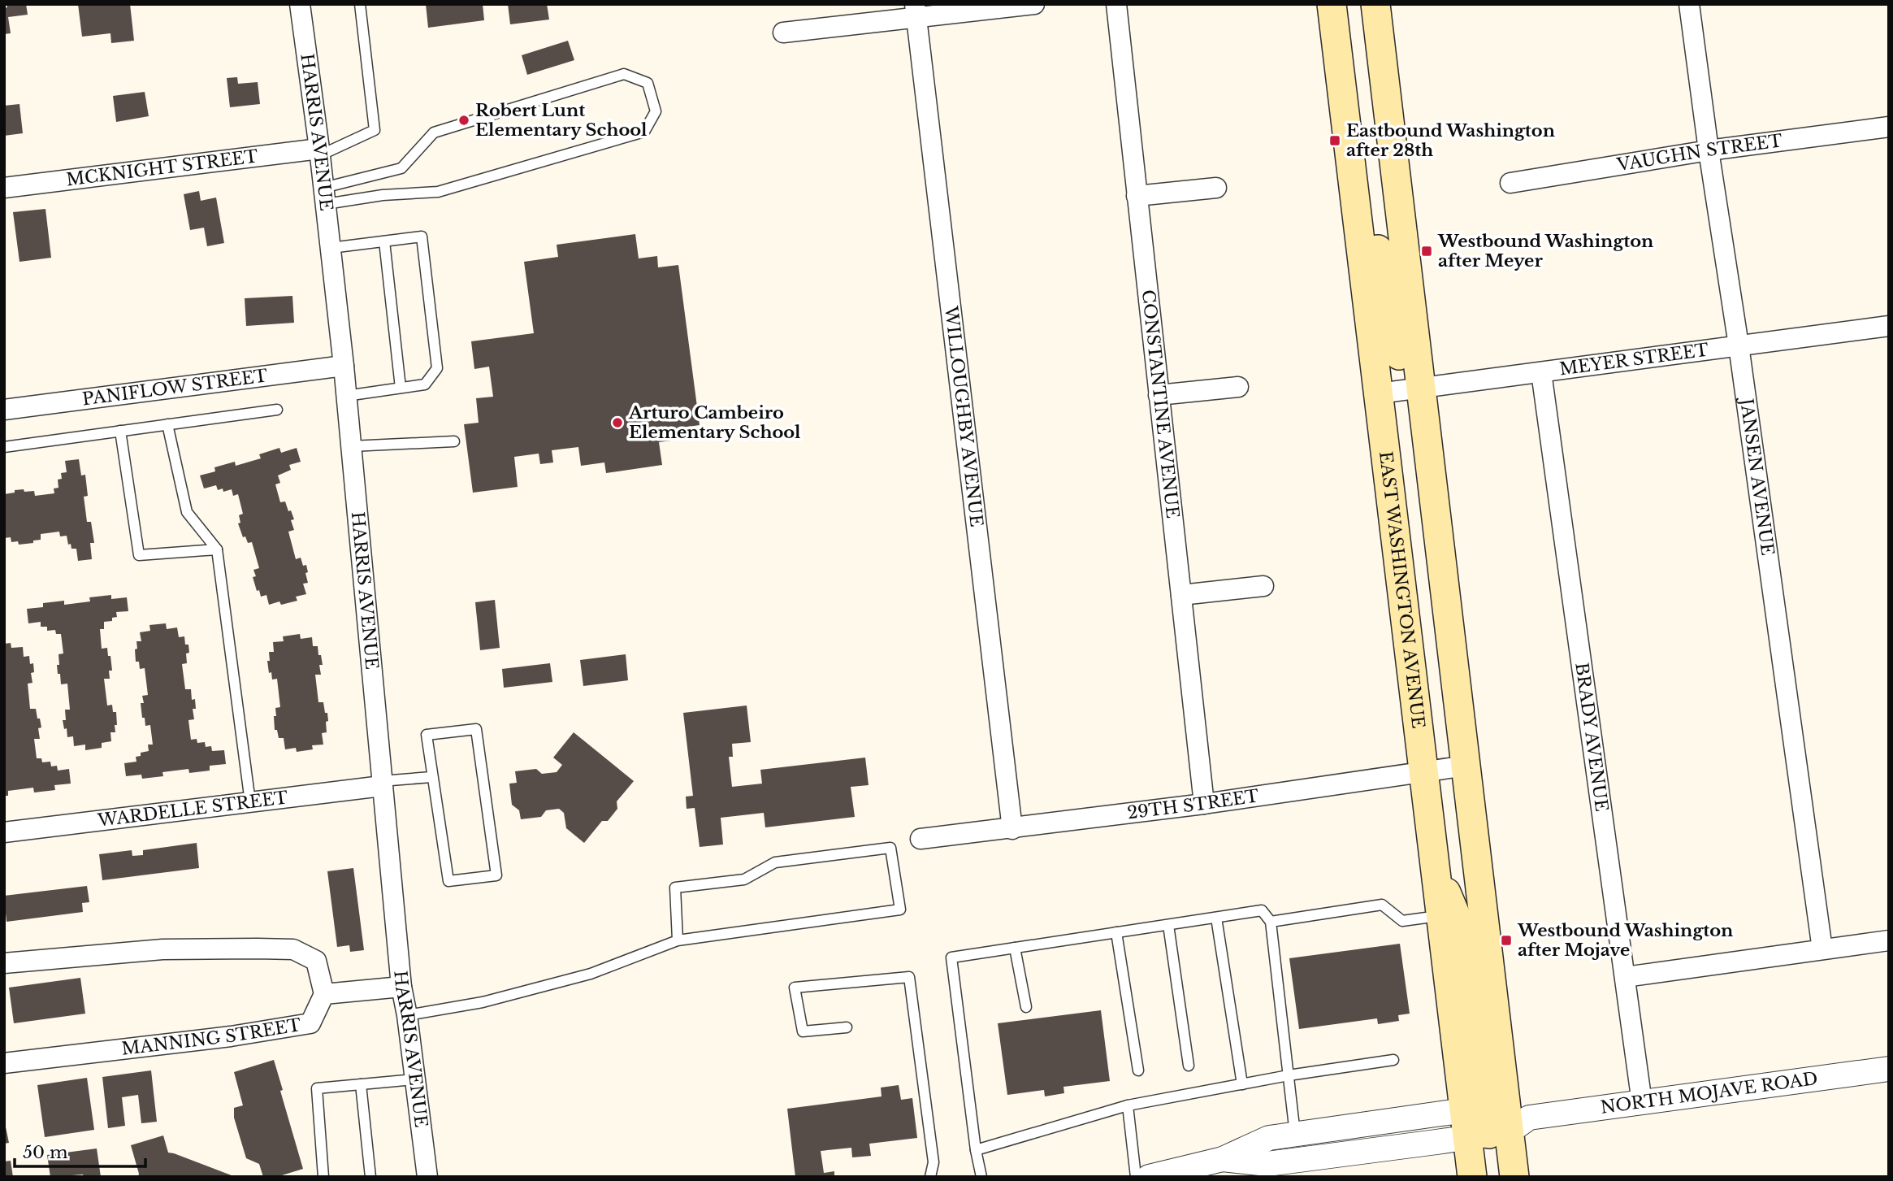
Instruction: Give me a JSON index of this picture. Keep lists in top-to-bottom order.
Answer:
{
  "streets": {
    "main road": ["EAST WASHINGTON AVENUE"],
    "street": [
      "HARRIS AVENUE",
      "VAUGHN STREET",
      "MCKNIGHT STREET",
      "MEYER STREET",
      "PANIFLOW STREET",
      "CONSTANTINE AVENUE",
      "WILLOUGHBY AVENUE",
      "JANSEN AVENUE",
      "BRADY AVENUE",
      "29TH STREET",
      "WARDELLE STREET",
      "MANNING STREET",
      "NORTH MOJAVE ROAD"
    ]
  },
  "crossings": [
    ["HARRIS AVENUE", "MCKNIGHT STREET"],
    ["HARRIS AVENUE", "PANIFLOW STREET"],
    ["HARRIS AVENUE", "WARDELLE STREET"],
    ["VAUGHN STREET", "JANSEN AVENUE"],
    ["MEYER STREET", "JANSEN AVENUE"],
    ["MEYER STREET", "EAST WASHINGTON AVENUE"],
    ["MEYER STREET", "BRADY AVENUE"],
    ["CONSTANTINE AVENUE", "29TH STREET"],
    ["WILLOUGHBY AVENUE", "29TH STREET"],
    ["EAST WASHINGTON AVENUE", "29TH STREET"],
    ["EAST WASHINGTON AVENUE", "NORTH MOJAVE ROAD"],
    ["BRADY AVENUE", "NORTH MOJAVE ROAD"]
  ],
  "places": {
    "other": ["Robert Lunt Elementary School", "Arturo Cambeiro Elementary School"],
    "transit": ["Eastbound Washington after 28th", "Westbound Washington after Meyer", "Westbound Washington after Mojave"]
  },
  "scale_bar": "50 m"
}
